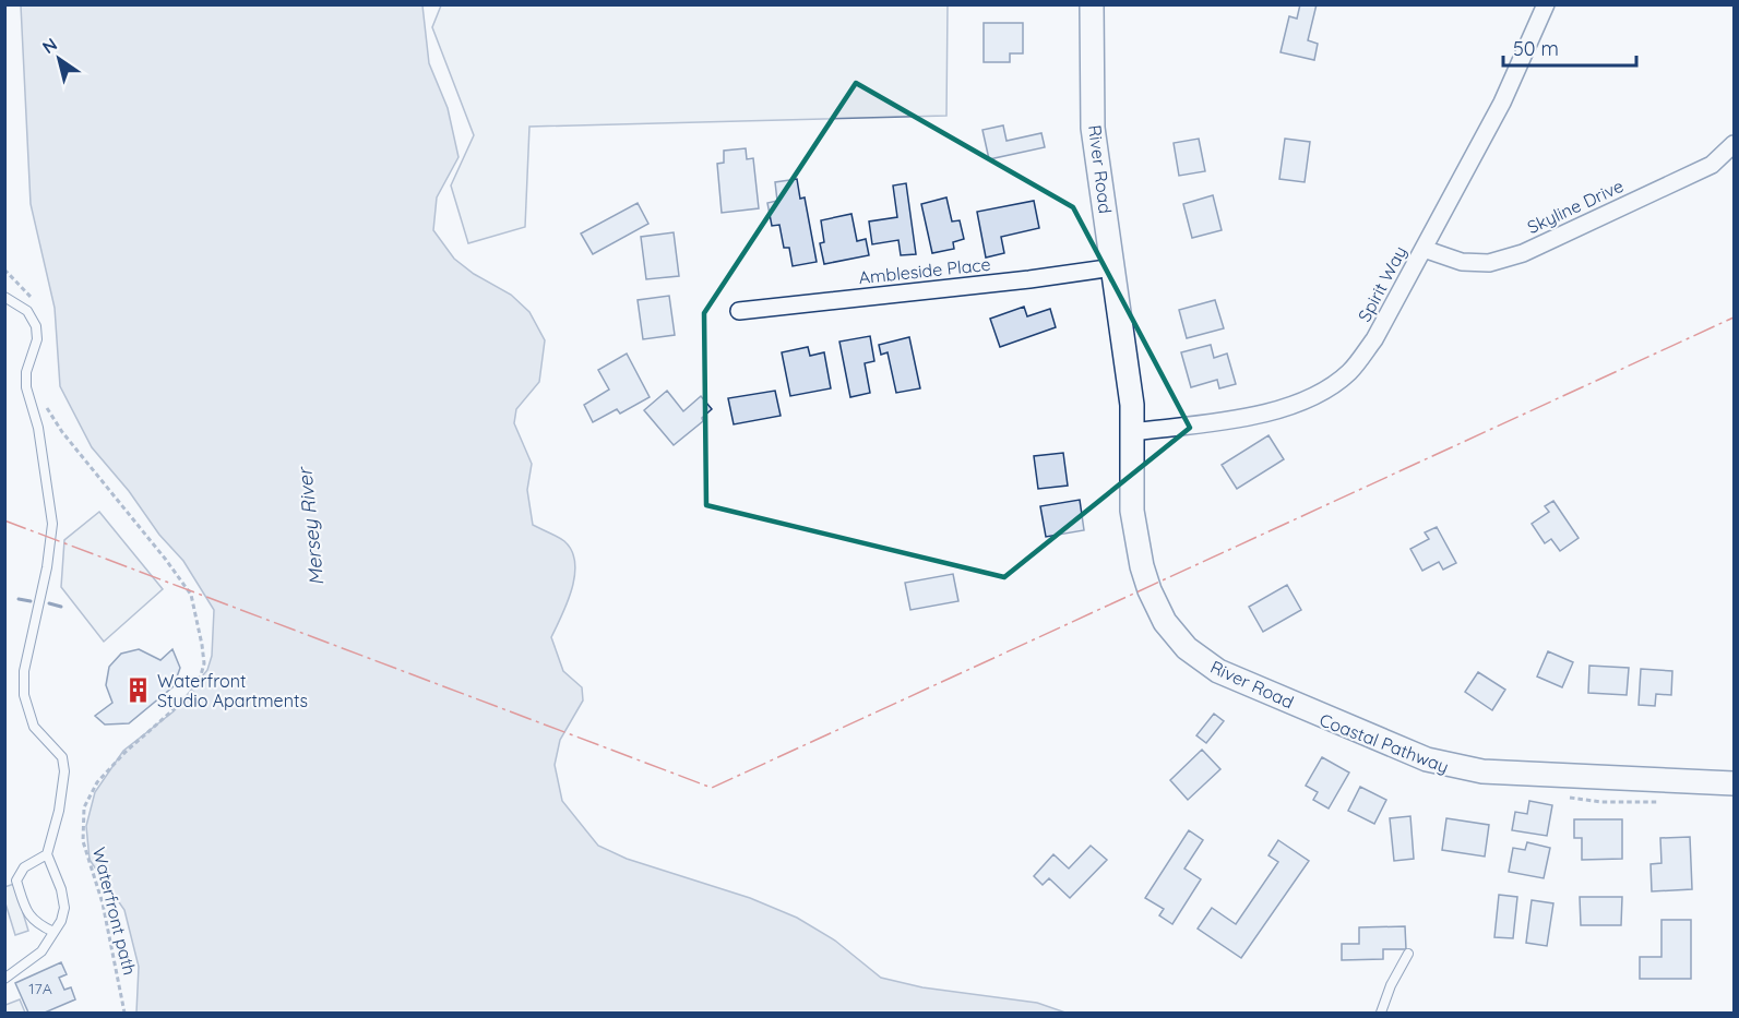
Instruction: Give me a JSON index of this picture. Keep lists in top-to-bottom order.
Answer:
{
  "streets": {
    "main road": ["River Road"],
    "street": ["Skyline Drive", "Ambleside Place", "Spirit Way"],
    "path": ["Waterfront path"]
  },
  "crossings": [
    ["River Road", "Ambleside Place"],
    ["River Road", "Spirit Way"],
    ["Skyline Drive", "Spirit Way"]
  ],
  "water": ["Mersey River"],
  "places": {
    "building": ["Waterfront Studio Apartments"]
  },
  "house_numbers": ["17A"],
  "scale_bar": "50 m",
  "north": "top left"
}
